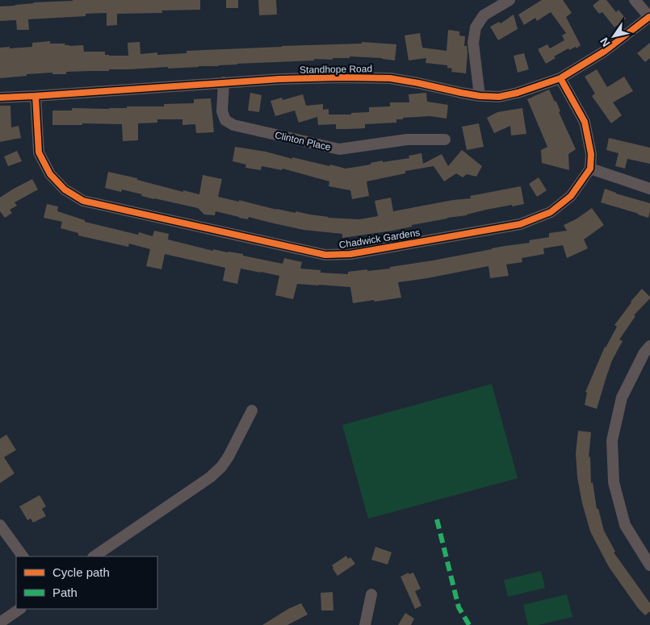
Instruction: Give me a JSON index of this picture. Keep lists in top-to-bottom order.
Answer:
{
  "streets": {
    "street": ["Standhope Road", "Clinton Place", "Chadwick Gardens"]
  },
  "crossings": [
    ["Standhope Road", "Clinton Place"],
    ["Standhope Road", "Chadwick Gardens"]
  ],
  "legend": ["Cycle path", "Path"],
  "north": "bottom left"
}
